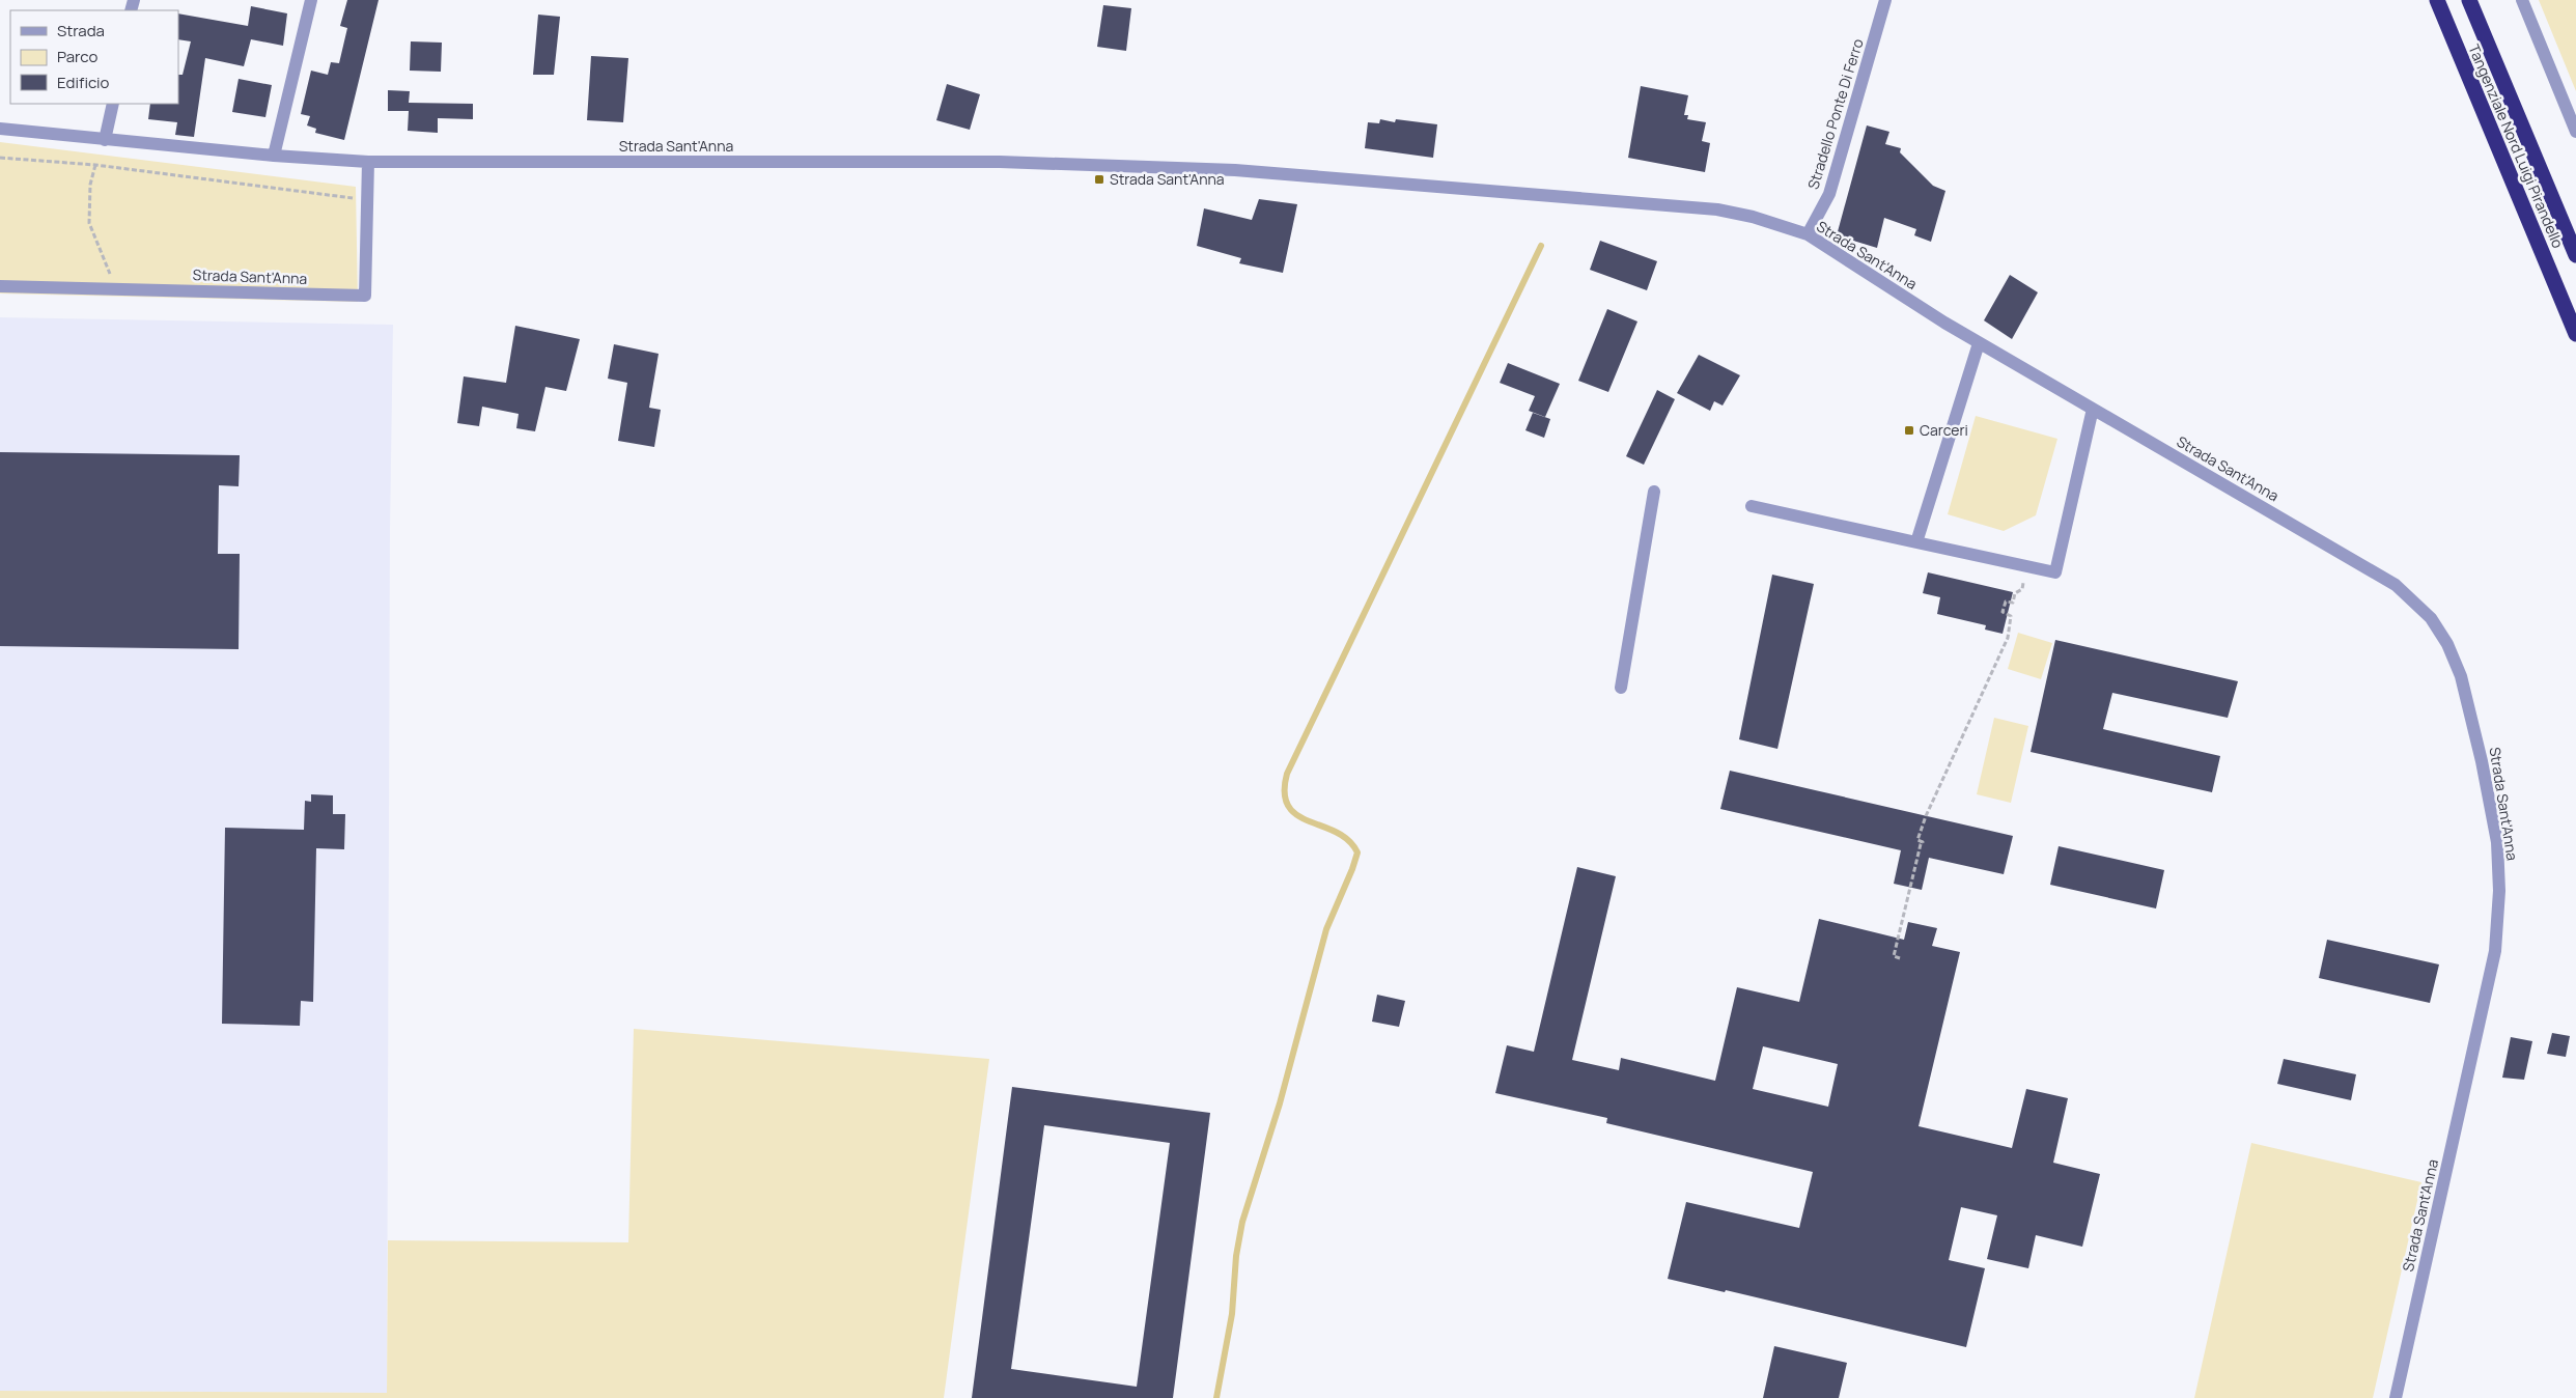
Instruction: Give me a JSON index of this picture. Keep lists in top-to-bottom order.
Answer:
{
  "streets": {
    "highway": ["Tangenziale Nord Luigi Pirandello"],
    "street": ["Stradello Ponte Di Ferro", "Strada Sant'Anna"]
  },
  "crossings": [
    ["Stradello Ponte Di Ferro", "Strada Sant'Anna"]
  ],
  "places": {
    "transit": ["Strada Sant'Anna", "Carceri"]
  },
  "legend": ["Strada", "Parco", "Edificio"]
}
